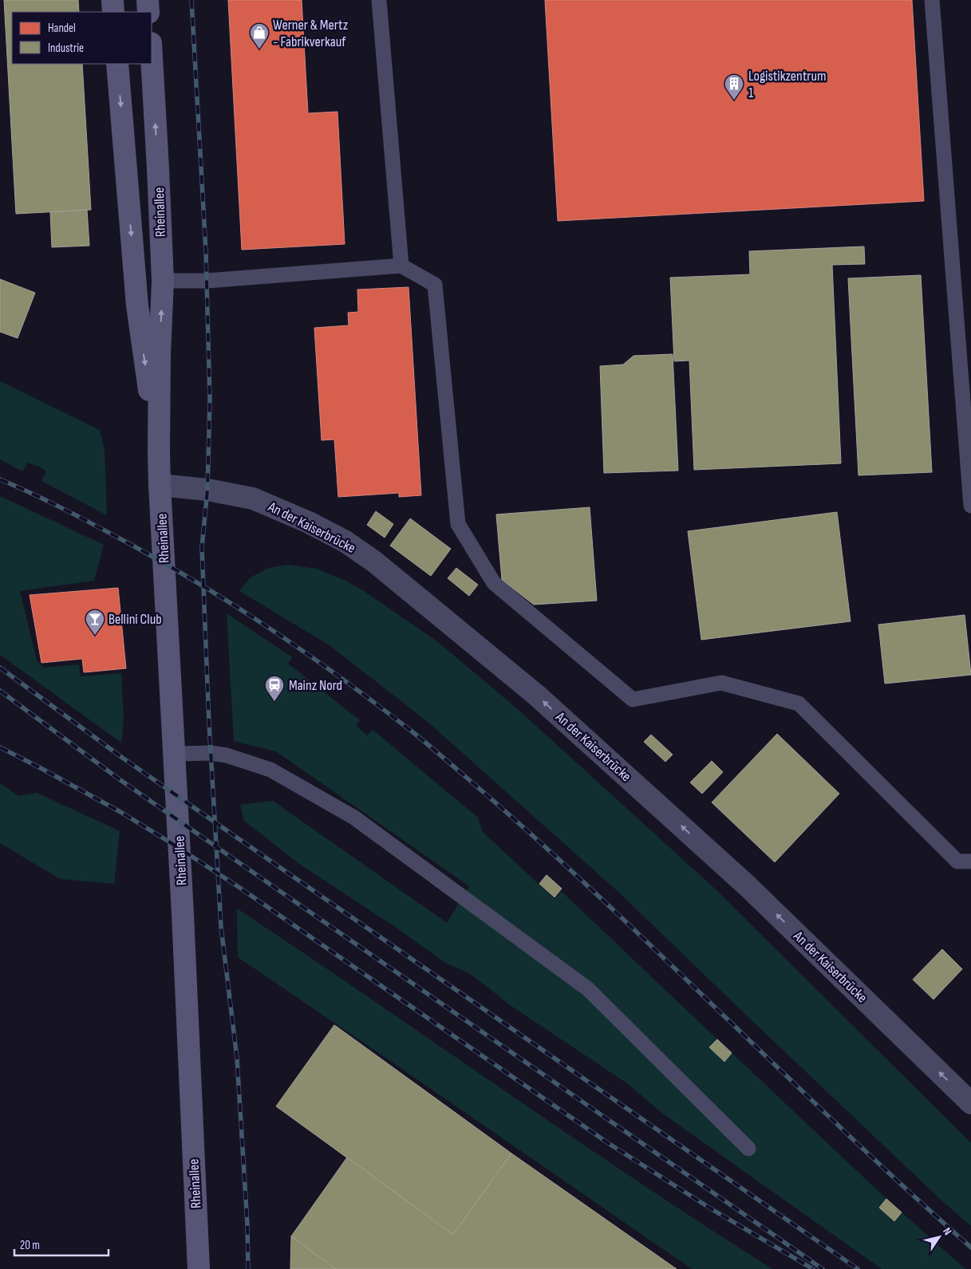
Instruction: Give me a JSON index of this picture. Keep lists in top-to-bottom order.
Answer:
{
  "streets": {
    "main road": ["Rheinallee"],
    "street": ["An der Kaiserbrücke"]
  },
  "crossings": [
    ["Rheinallee", "An der Kaiserbrücke"]
  ],
  "one_way": ["An der Kaiserbrücke"],
  "places": {
    "shop": ["Werner & Mertz - Fabrikverkauf"],
    "building": ["Logistikzentrum 1"],
    "bar": ["Bellini Club"],
    "station": ["Mainz Nord"]
  },
  "legend": ["Handel", "Industrie"],
  "scale_bar": "20 m",
  "north": "top right"
}
